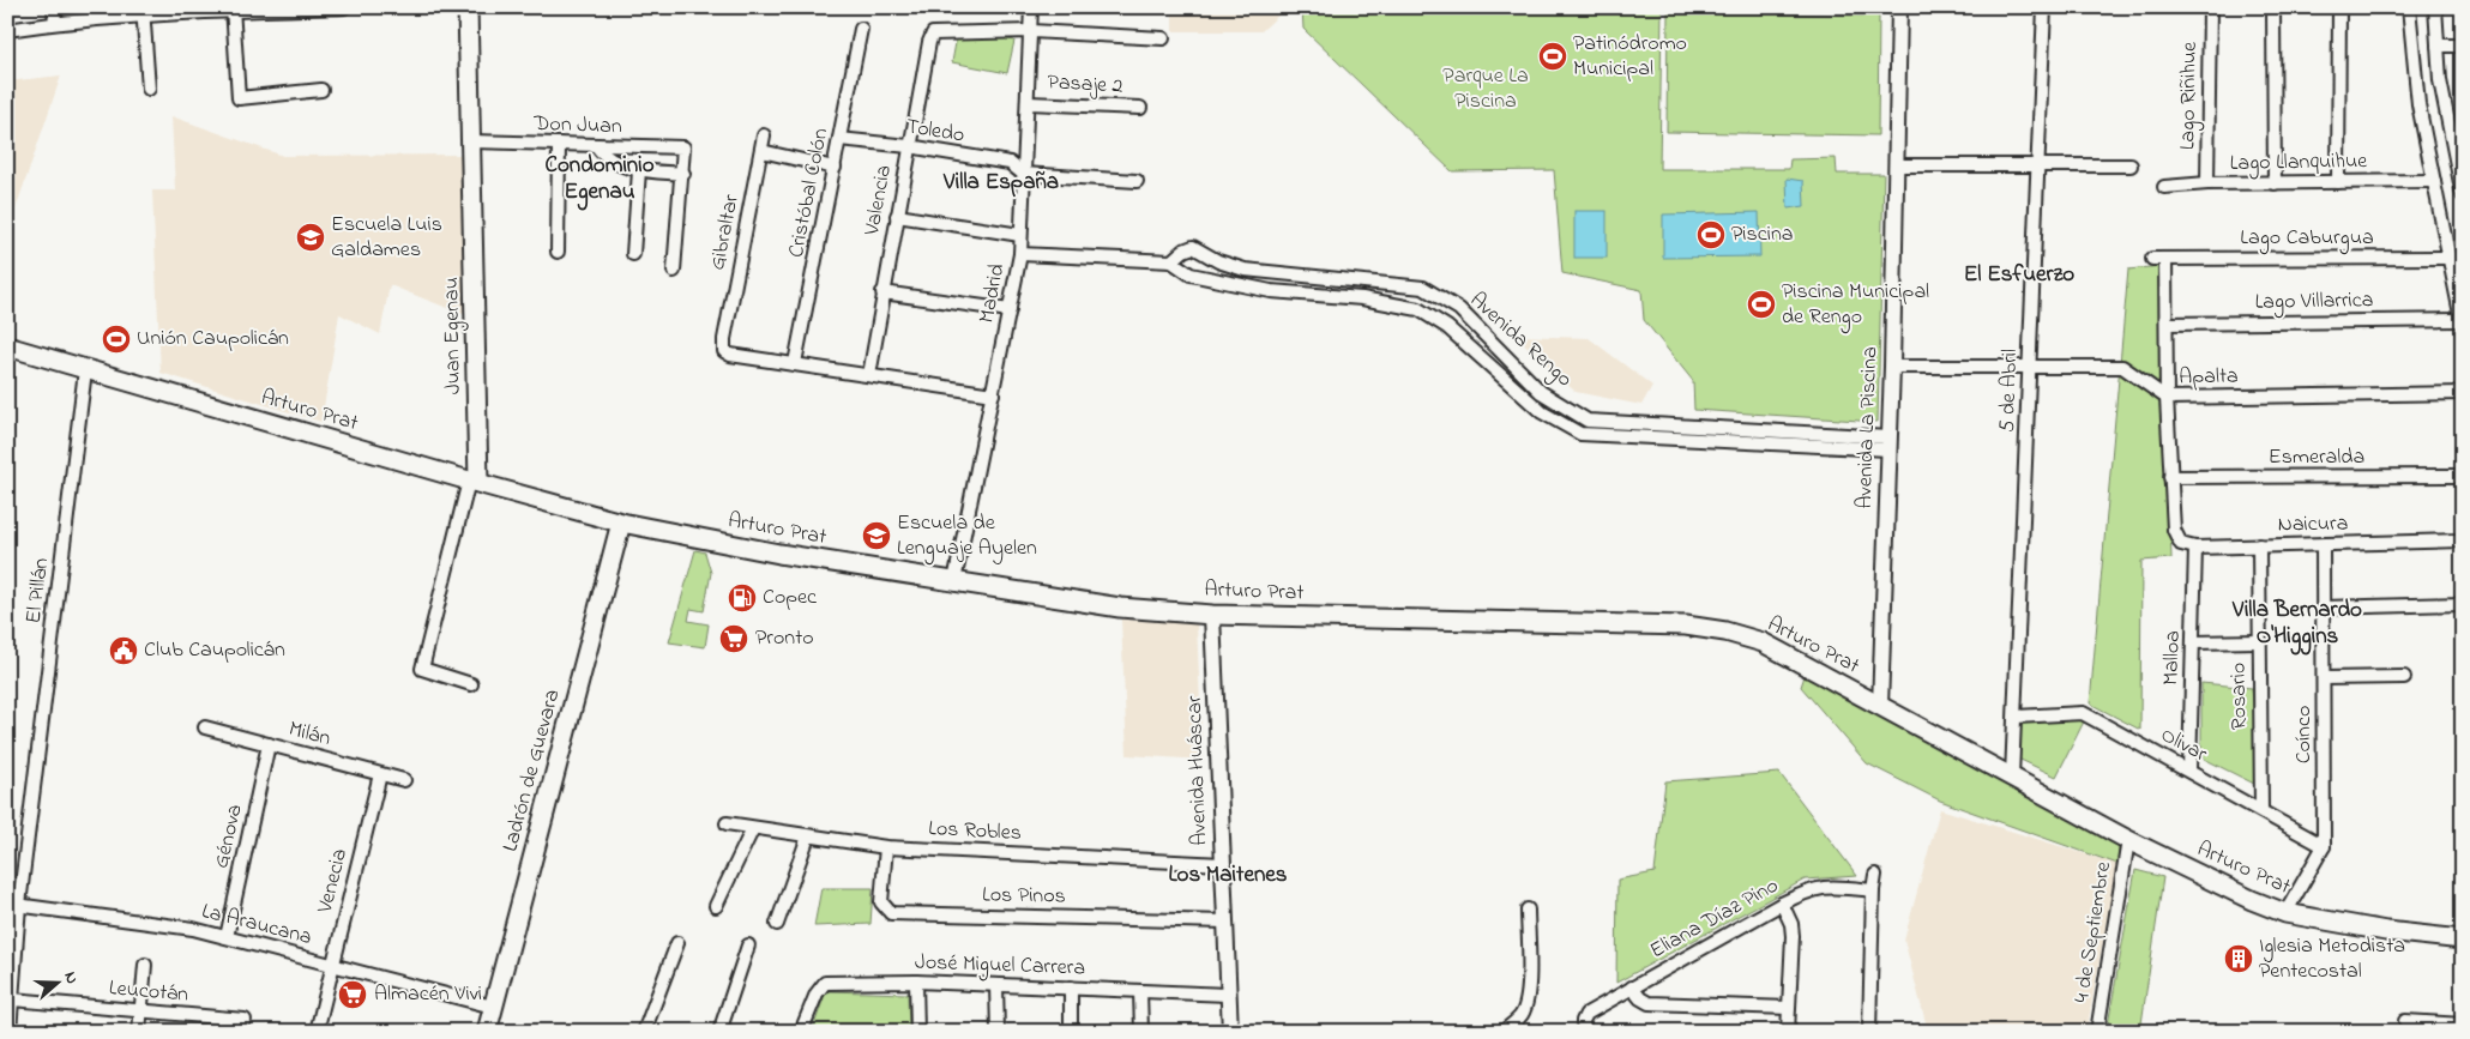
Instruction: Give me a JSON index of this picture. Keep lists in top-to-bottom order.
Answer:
{
  "streets": {
    "main road": ["Juan Egenau", "Arturo Prat", "Ladrón de Guevara"],
    "street": [
      "Pasaje 2",
      "Lago Riñihue",
      "Don Juan",
      "Toledo",
      "Lago Llanquihue",
      "Cristóbal Colón",
      "Valencia",
      "Gibraltar",
      "Lago Caburgua",
      "Madrid",
      "Lago Villarrica",
      "Avenida Rengo",
      "Apalta",
      "5 de Abril",
      "Avenida La Piscina",
      "Esmeralda",
      "Naicura",
      "El Pillán",
      "Malloa",
      "Rosario",
      "Milán",
      "Coínco",
      "Olivar",
      "Avenida Huáscar",
      "Los Robles",
      "Génova",
      "Venecia",
      "Los Pinos",
      "Eliana Díaz Pino",
      "La Araucana",
      "4 de Septiembre",
      "José Miguel Carrera",
      "Leucotán"
    ]
  },
  "crossings": [
    ["Pasaje 2", "Madrid"],
    ["Lago Riñihue", "Lago Llanquihue"],
    ["Don Juan", "Juan Egenau"],
    ["Toledo", "Cristóbal Colón"],
    ["Toledo", "Valencia"],
    ["Toledo", "Madrid"],
    ["Cristóbal Colón", "Gibraltar"],
    ["Valencia", "Madrid"],
    ["Lago Caburgua", "Lago Villarrica"],
    ["Lago Caburgua", "Apalta"],
    ["Madrid", "Avenida Rengo"],
    ["Madrid", "Arturo Prat"],
    ["Juan Egenau", "Arturo Prat"],
    ["Avenida Rengo", "Avenida La Piscina"],
    ["Apalta", "5 de Abril"],
    ["Apalta", "Avenida La Piscina"],
    ["5 de Abril", "Arturo Prat"],
    ["5 de Abril", "Olivar"],
    ["Arturo Prat", "Avenida La Piscina"],
    ["Arturo Prat", "El Pillán"],
    ["Arturo Prat", "Coínco"],
    ["Arturo Prat", "Ladrón de Guevara"],
    ["Arturo Prat", "Avenida Huáscar"],
    ["Arturo Prat", "4 de Septiembre"],
    ["Naicura", "Malloa"],
    ["Naicura", "Rosario"],
    ["Naicura", "Coínco"],
    ["El Pillán", "La Araucana"],
    ["El Pillán", "Leucotán"],
    ["Malloa", "Olivar"],
    ["Rosario", "Olivar"],
    ["Milán", "Génova"],
    ["Milán", "Venecia"],
    ["Coínco", "Olivar"],
    ["Ladrón de Guevara", "La Araucana"],
    ["Avenida Huáscar", "Los Robles"],
    ["Avenida Huáscar", "Los Pinos"],
    ["Avenida Huáscar", "José Miguel Carrera"],
    ["Los Robles", "Los Pinos"],
    ["Génova", "La Araucana"],
    ["Venecia", "La Araucana"]
  ],
  "districts": [
    "Condominio Egenau",
    "Villa España",
    "El Esfuerzo",
    "Villa Bernardo O'Higgins",
    "Los Maitenes"
  ],
  "parks": ["Parque La Piscina"],
  "places": {
    "sports": [
      "Patinódromo Municipal",
      "Piscina",
      "Piscina Municipal de Rengo",
      "Unión Caupolicán"
    ],
    "school or university": ["Escuela Luis Galdames", "Escuela de Lenguaje Ayelen"],
    "fuel station": ["Copec"],
    "supermarket": ["Pronto", "Almacén Vivi"],
    "public building": ["Club Caupolicán"],
    "building": ["Iglesia Metodista Pentecostal"]
  },
  "north": "right"
}
